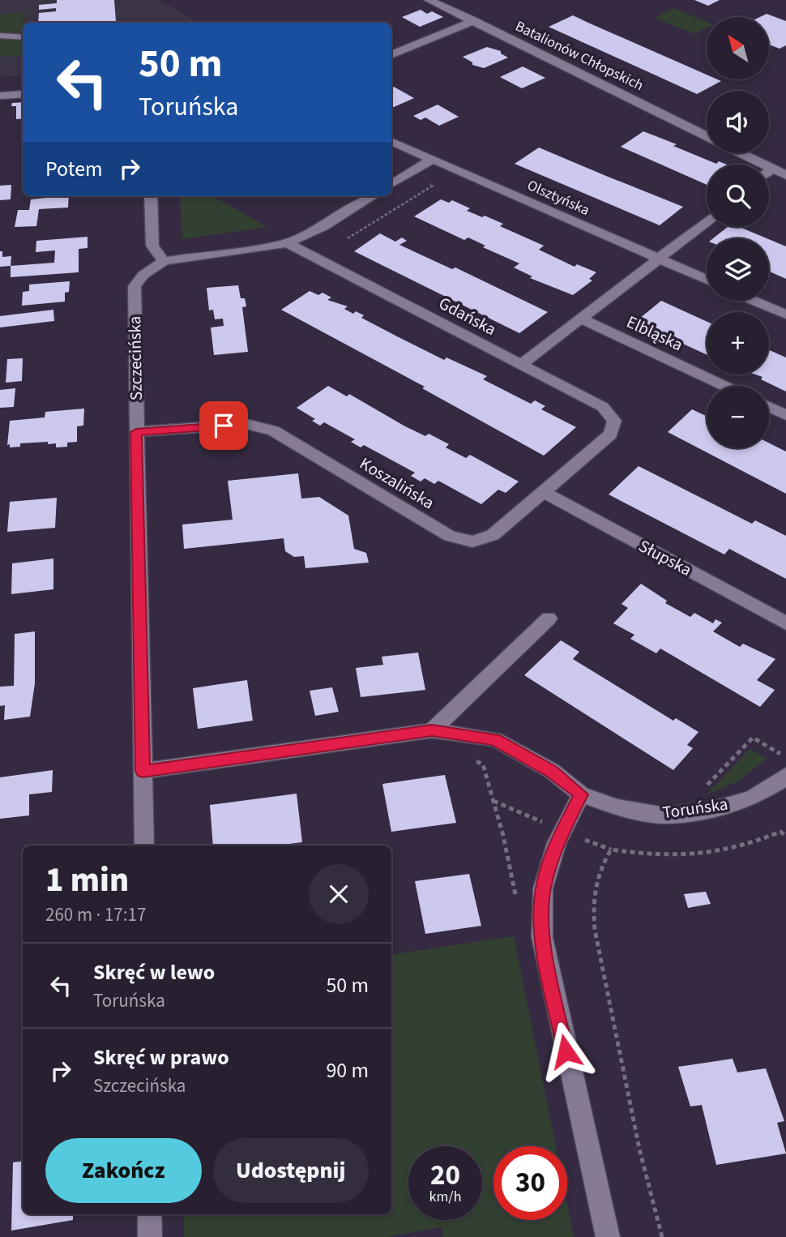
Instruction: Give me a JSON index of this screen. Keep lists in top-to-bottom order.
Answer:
{
  "streets": {
    "street": [
      "Batalionów Chłopskich",
      "Olsztyńska",
      "Gdańska",
      "Elbląska",
      "Szczecińska",
      "Koszalińska",
      "Słupska",
      "Toruńska"
    ]
  },
  "crossings": [
    ["Gdańska", "Koszalińska"],
    ["Szczecińska", "Koszalińska"],
    ["Szczecińska", "Toruńska"],
    ["Koszalińska", "Słupska"]
  ],
  "north": "top left",
  "page": {
    "map_buttons": ["+", "−"],
    "turn": ["50 m", "Toruńska"],
    "then": "Potem",
    "heading": ["1 min", "260 m · 17:17"],
    "list": [
      {
        "name": "Skręć w lewo",
        "note": "Toruńska",
        "value": "50 m"
      },
      {
        "name": "Skręć w prawo",
        "note": "Szczecińska",
        "value": "90 m"
      }
    ],
    "buttons": ["Zakończ", "Udostępnij"],
    "speed": "20 km/h",
    "limit": "30"
  }
}
